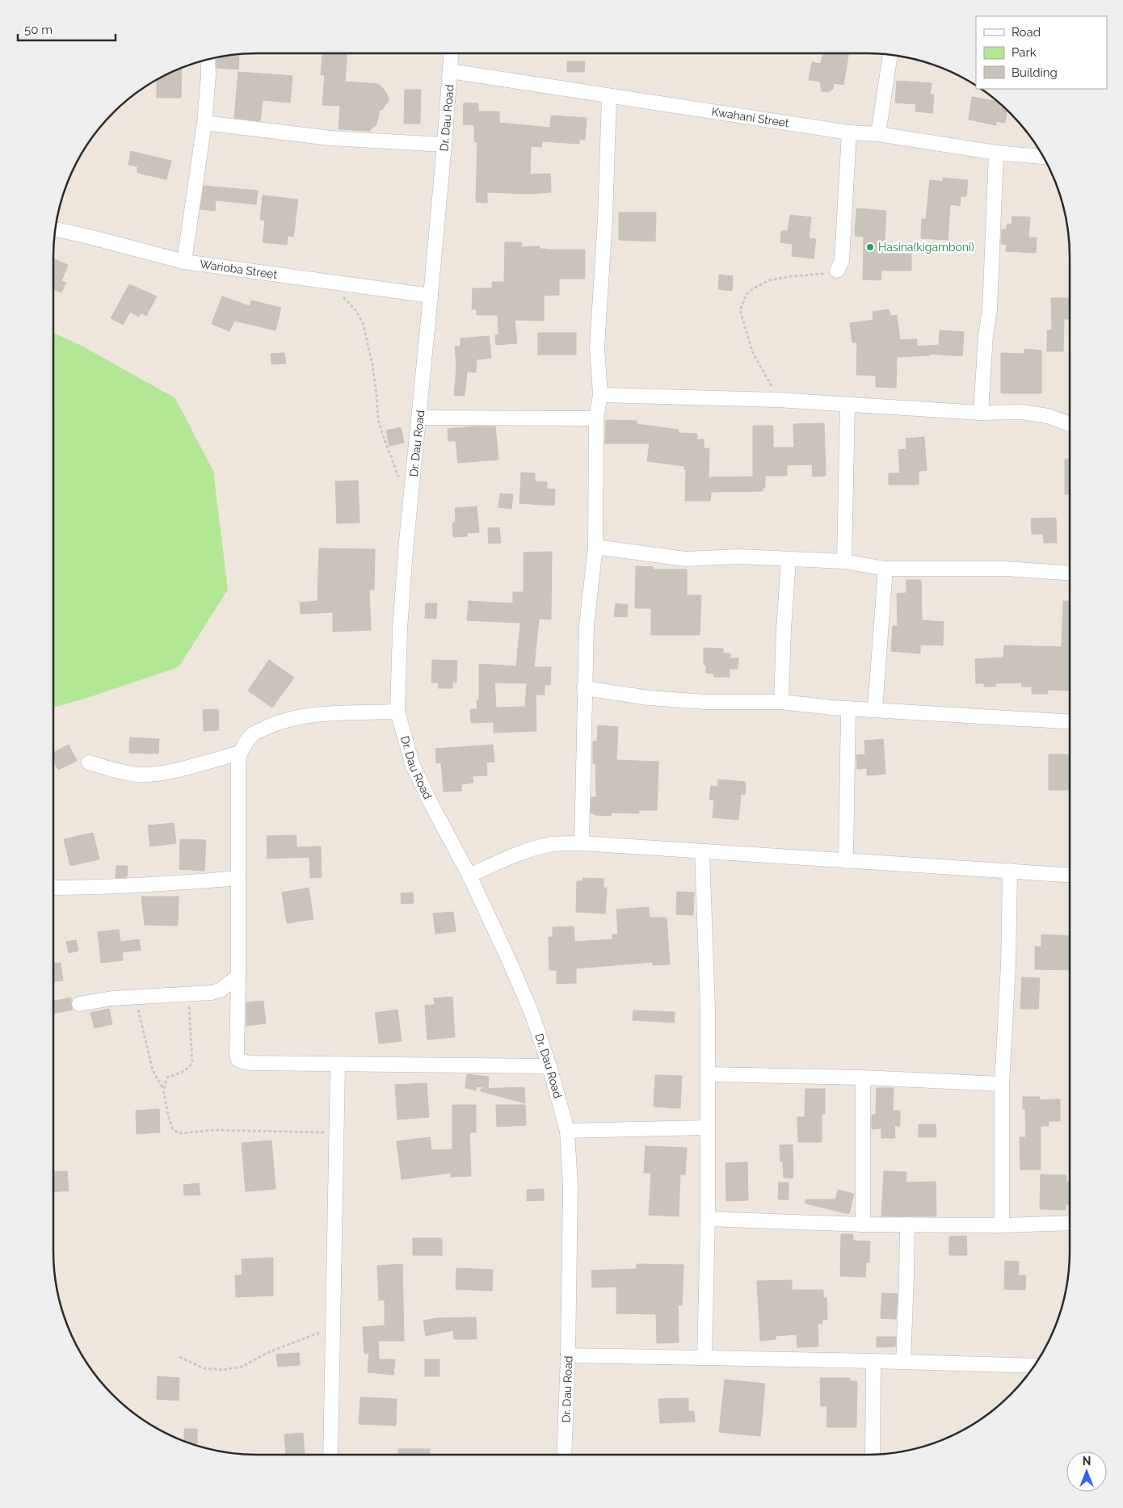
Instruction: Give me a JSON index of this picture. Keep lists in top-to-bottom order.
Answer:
{
  "streets": {
    "street": ["Kwahani Street", "Dr. Dau Road", "Warioba Street"]
  },
  "crossings": [
    ["Kwahani Street", "Dr. Dau Road"],
    ["Dr. Dau Road", "Warioba Street"]
  ],
  "places": ["Hasina(kigamboni)"],
  "legend": ["Road", "Park", "Building"],
  "scale_bar": "50 m",
  "north": "top"
}
